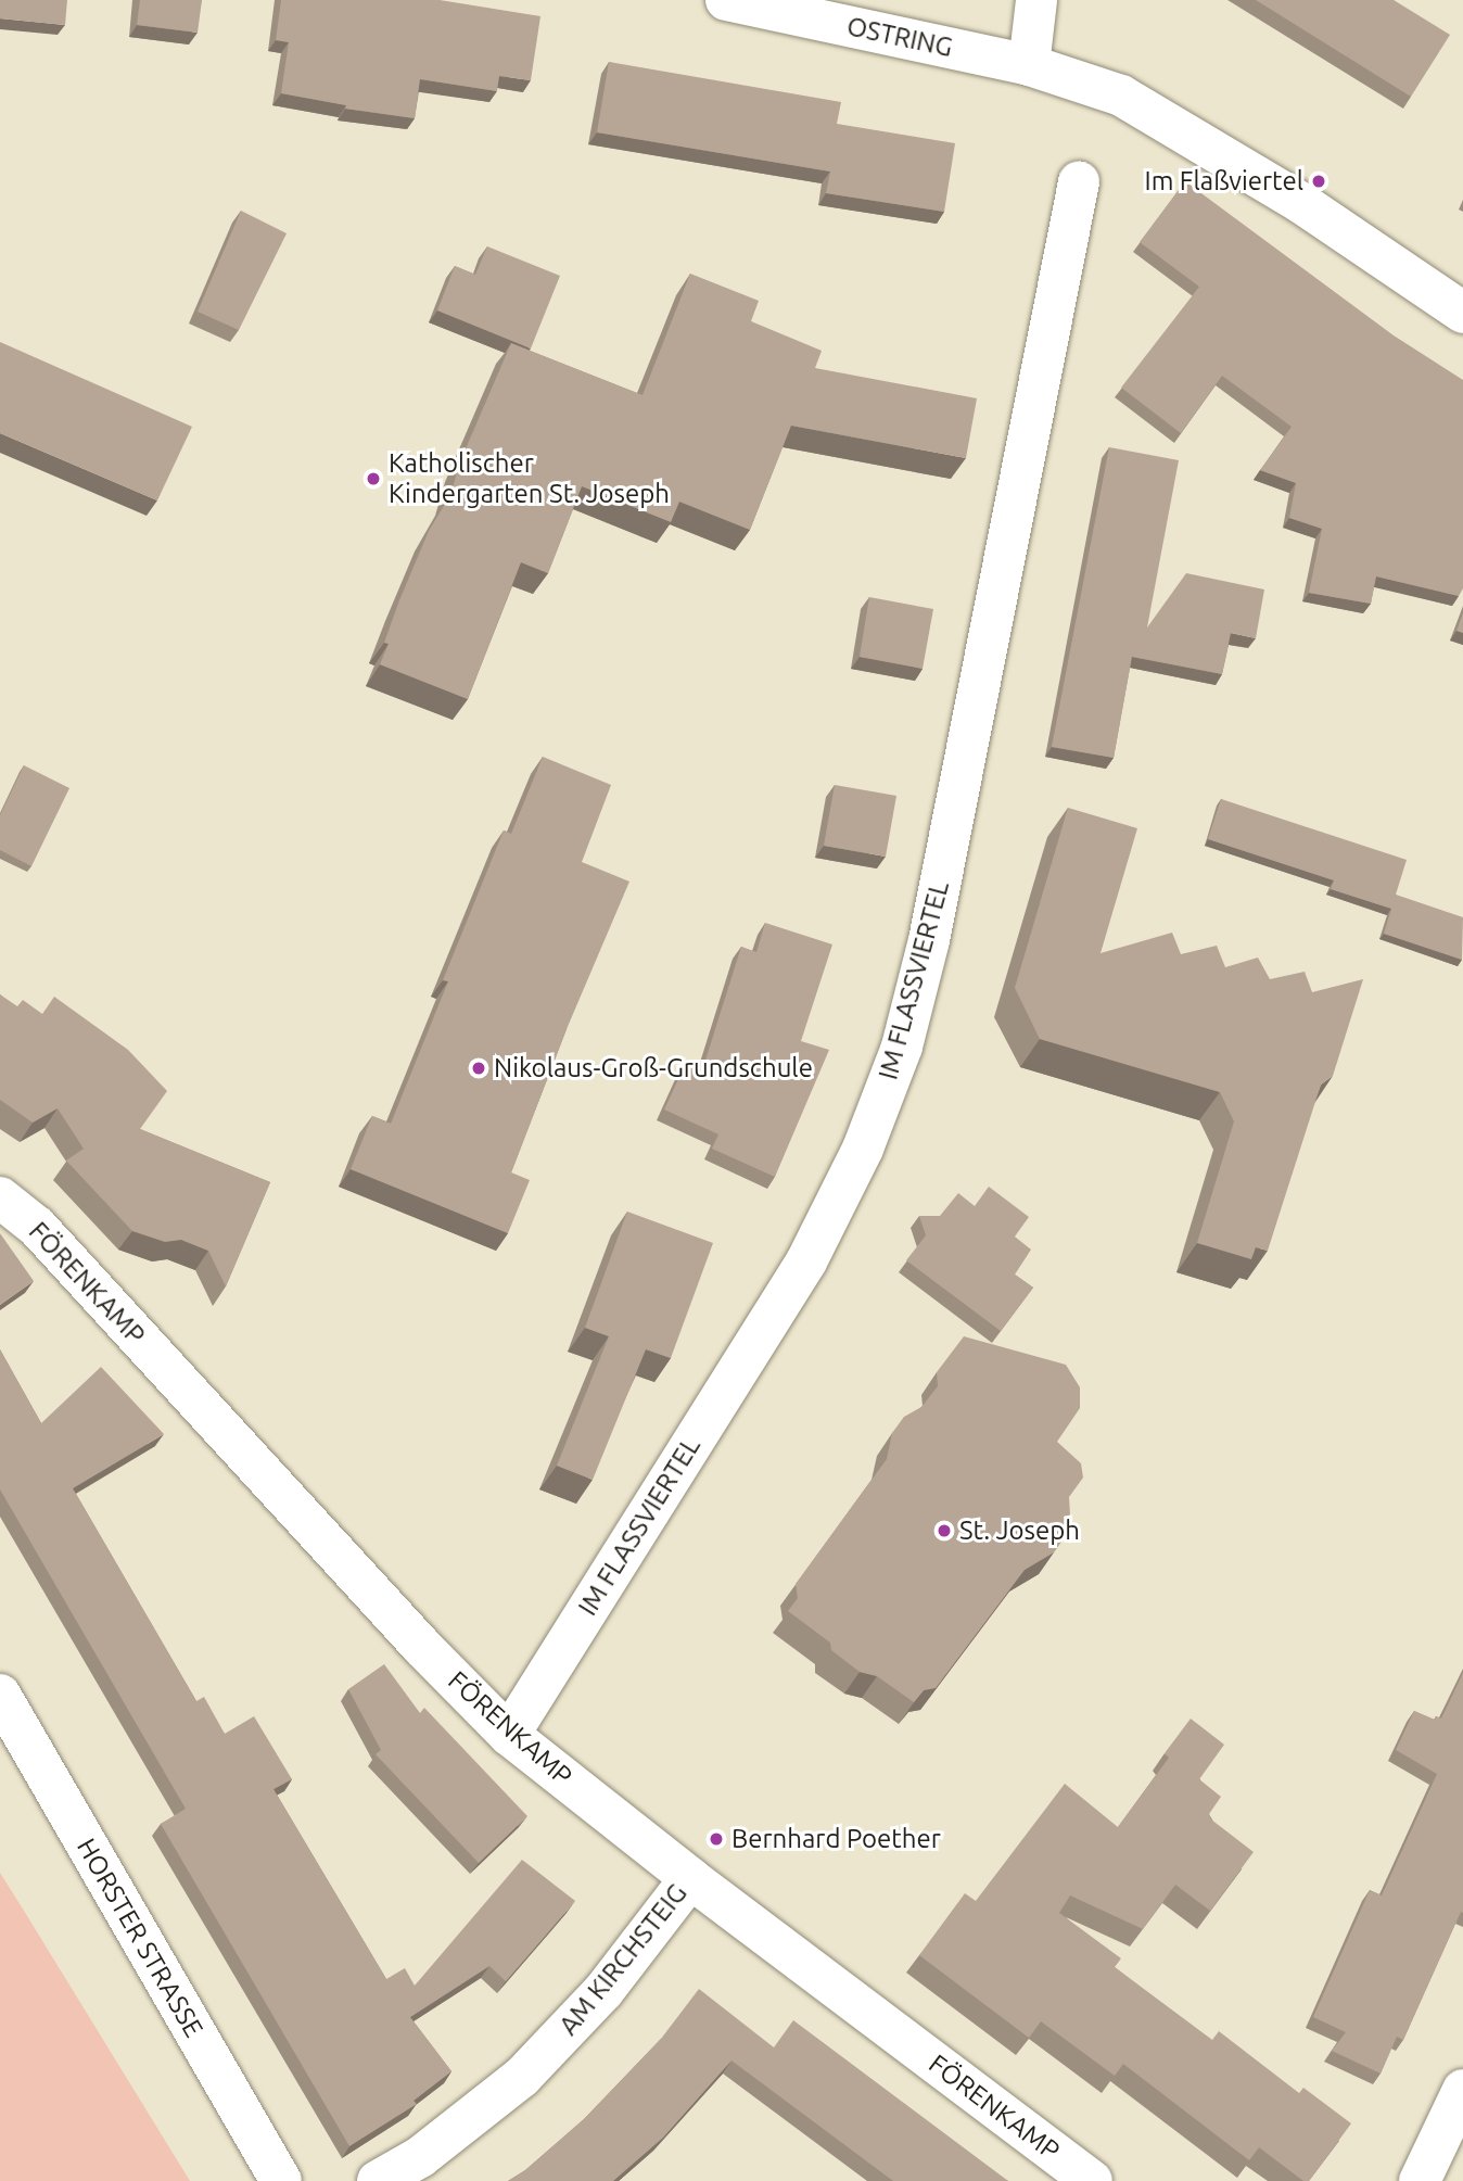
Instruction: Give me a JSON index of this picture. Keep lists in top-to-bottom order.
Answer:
{
  "streets": {
    "street": [
      "OSTRING",
      "IM FLASSVIERTEL",
      "FÖRENKAMP",
      "HORSTER STRASSE",
      "AM KIRCHSTEIG"
    ]
  },
  "crossings": [
    ["IM FLASSVIERTEL", "FÖRENKAMP"],
    ["FÖRENKAMP", "AM KIRCHSTEIG"]
  ],
  "places": [
    "Im Flaßviertel",
    "Katholischer Kindergarten St. Joseph",
    "Nikolaus-Groß-Grundschule",
    "St. Joseph",
    "Bernhard Poether"
  ]
}
